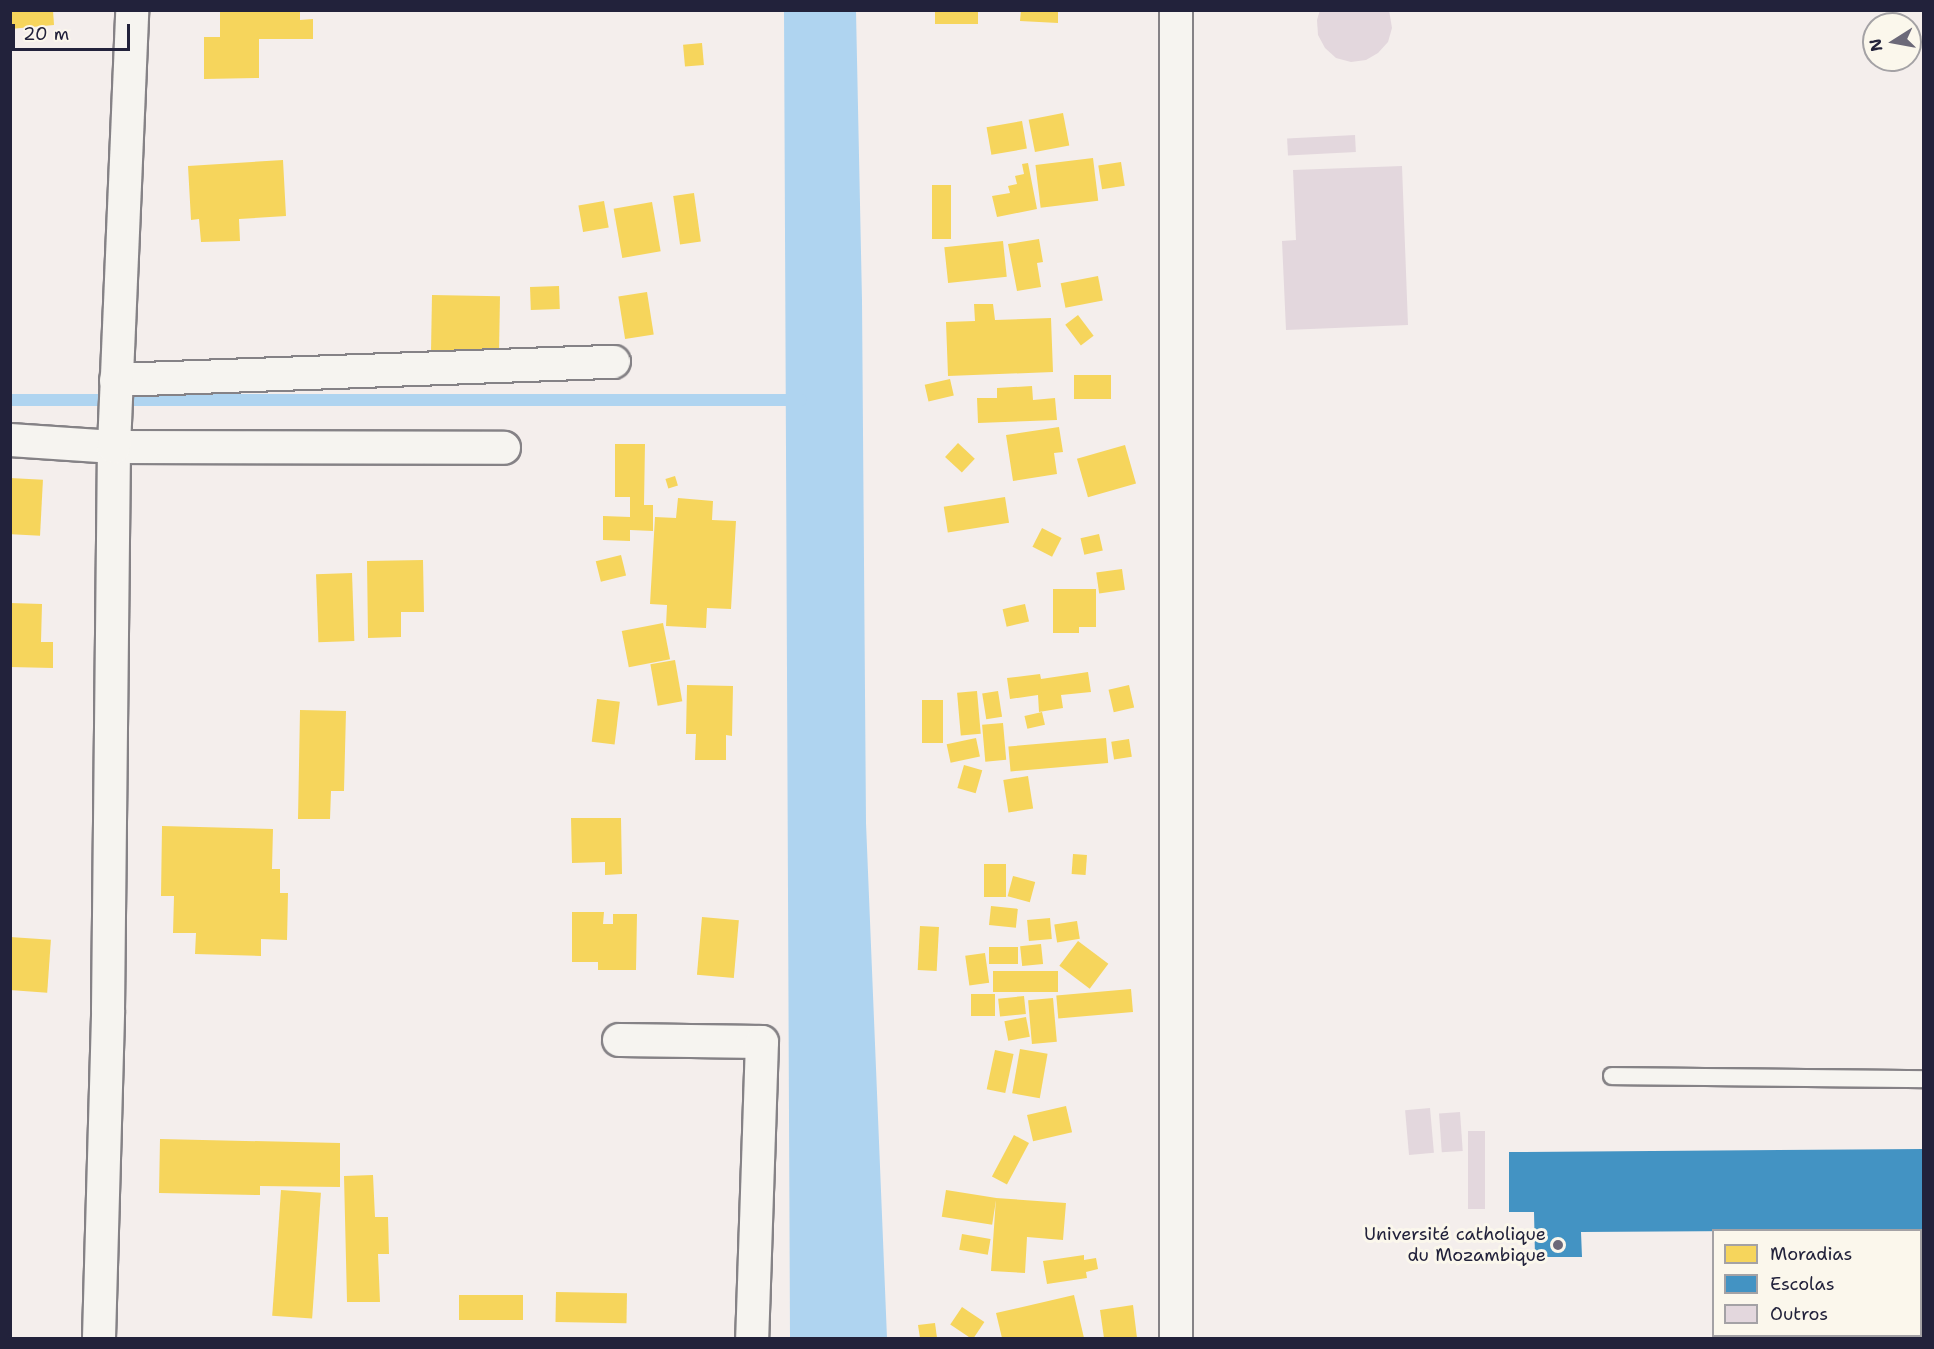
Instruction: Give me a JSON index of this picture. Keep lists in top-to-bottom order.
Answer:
{
  "places": ["Université catholique du Mozambique"],
  "legend": ["Moradias", "Escolas", "Outros"],
  "scale_bar": "20 m",
  "north": "left"
}
